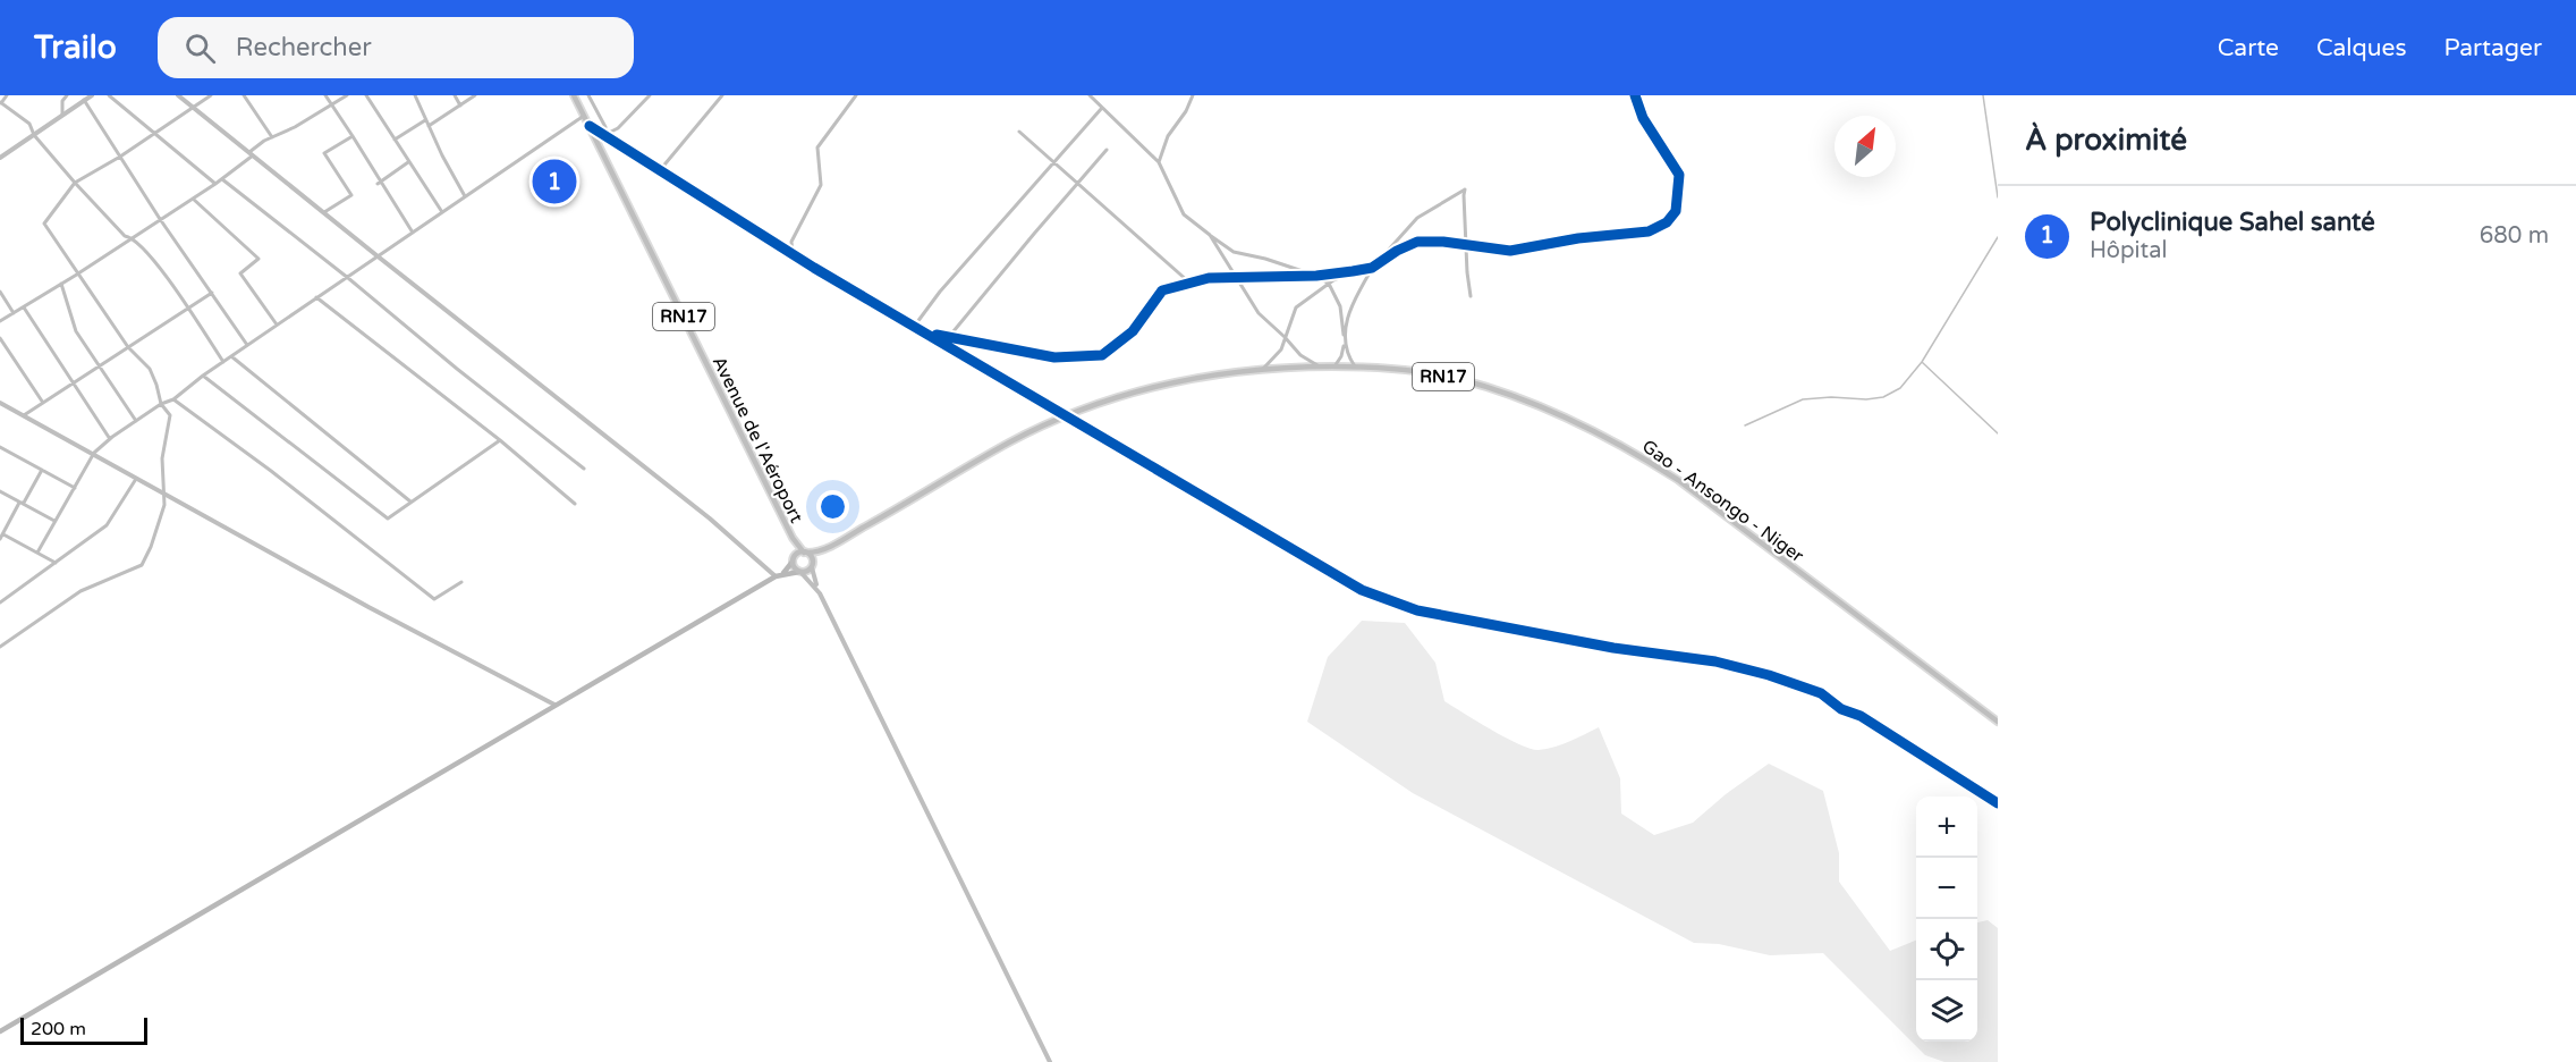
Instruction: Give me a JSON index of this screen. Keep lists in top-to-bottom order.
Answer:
{
  "streets": {
    "main road": ["RN17", "Avenue de l'Aéroport", "Gao - Ansongo - Niger"]
  },
  "crossings": [
    ["RN17", "Avenue de l'Aéroport"],
    ["RN17", "Gao - Ansongo - Niger"]
  ],
  "scale_bar": "200 m",
  "north": "top right",
  "page": {
    "header": "Trailo",
    "search": "Rechercher",
    "nav": ["Carte", "Calques", "Partager"],
    "heading": "À proximité",
    "pins": "1",
    "list": [
      {
        "mark": "1",
        "name": "Polyclinique Sahel santé",
        "note": "Hôpital",
        "value": "680 m"
      }
    ],
    "map_buttons": ["+", "−"],
    "scale": "200 m"
  }
}
